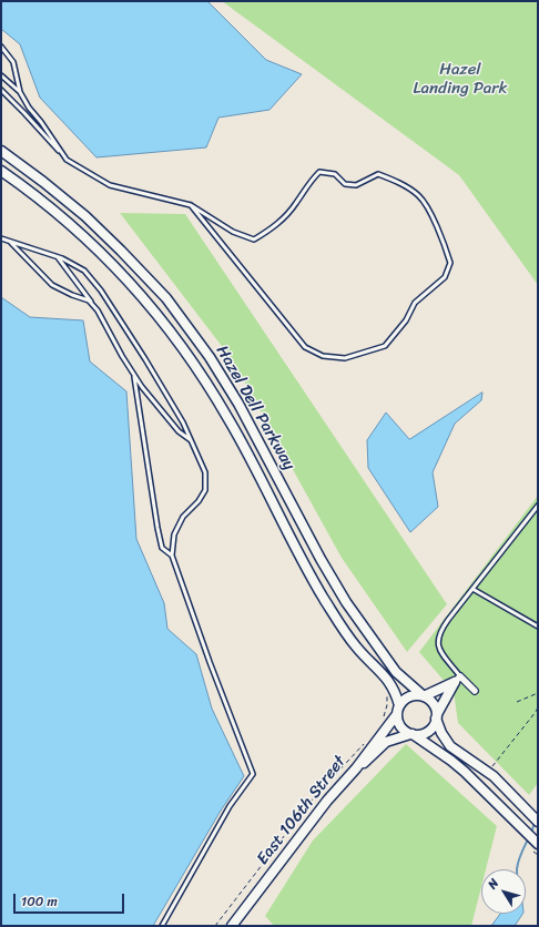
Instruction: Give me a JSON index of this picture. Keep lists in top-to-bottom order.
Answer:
{
  "streets": {
    "main road": ["Hazel Dell Parkway", "East 106th Street"]
  },
  "crossings": [
    ["Hazel Dell Parkway", "East 106th Street"]
  ],
  "parks": ["Hazel Landing Park"],
  "scale_bar": "100 m",
  "north": "top left"
}
